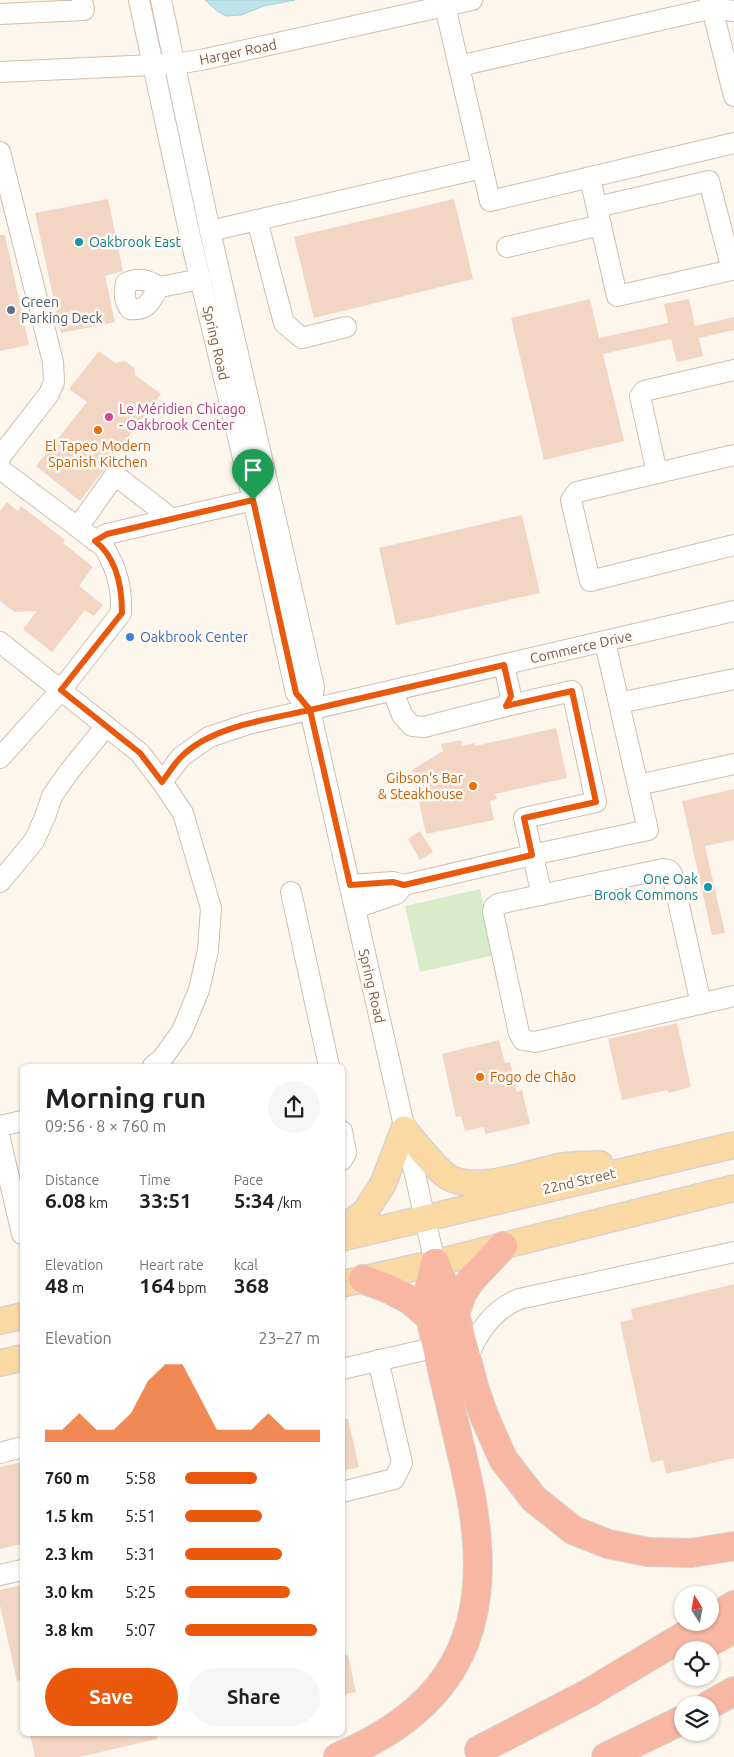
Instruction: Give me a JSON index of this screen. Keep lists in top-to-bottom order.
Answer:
{
  "streets": {
    "main road": ["22nd Street"],
    "street": ["Harger Road", "Spring Road", "Commerce Drive"]
  },
  "crossings": [
    ["Harger Road", "Spring Road"],
    ["Spring Road", "Commerce Drive"],
    ["Spring Road", "22nd Street"]
  ],
  "places": [
    "Oakbrook East",
    "Green Parking Deck",
    "Le Méridien Chicago - Oakbrook Center",
    "El Tapeo Modern Spanish Kitchen",
    "Oakbrook Center",
    "Gibson's Bar & Steakhouse",
    "One Oak Brook Commons",
    "Fogo de Chão"
  ],
  "north": "top",
  "page": {
    "heading": ["Morning run", "09:56 · 8 × 760 m"],
    "stats": [
      ["Distance", "6.08 km"],
      ["Time", "33:51"],
      ["Pace", "5:34 /km"],
      ["Elevation", "48 m"],
      ["Heart rate", "164 bpm"],
      ["kcal", "368"]
    ],
    "chart": ["Elevation", "23–27 m"],
    "list": [
      {
        "name": "760 m",
        "note": "5:58"
      },
      {
        "name": "1.5 km",
        "note": "5:51"
      },
      {
        "name": "2.3 km",
        "note": "5:31"
      },
      {
        "name": "3.0 km",
        "note": "5:25"
      },
      {
        "name": "3.8 km",
        "note": "5:07"
      }
    ],
    "buttons": ["Save", "Share"]
  }
}
